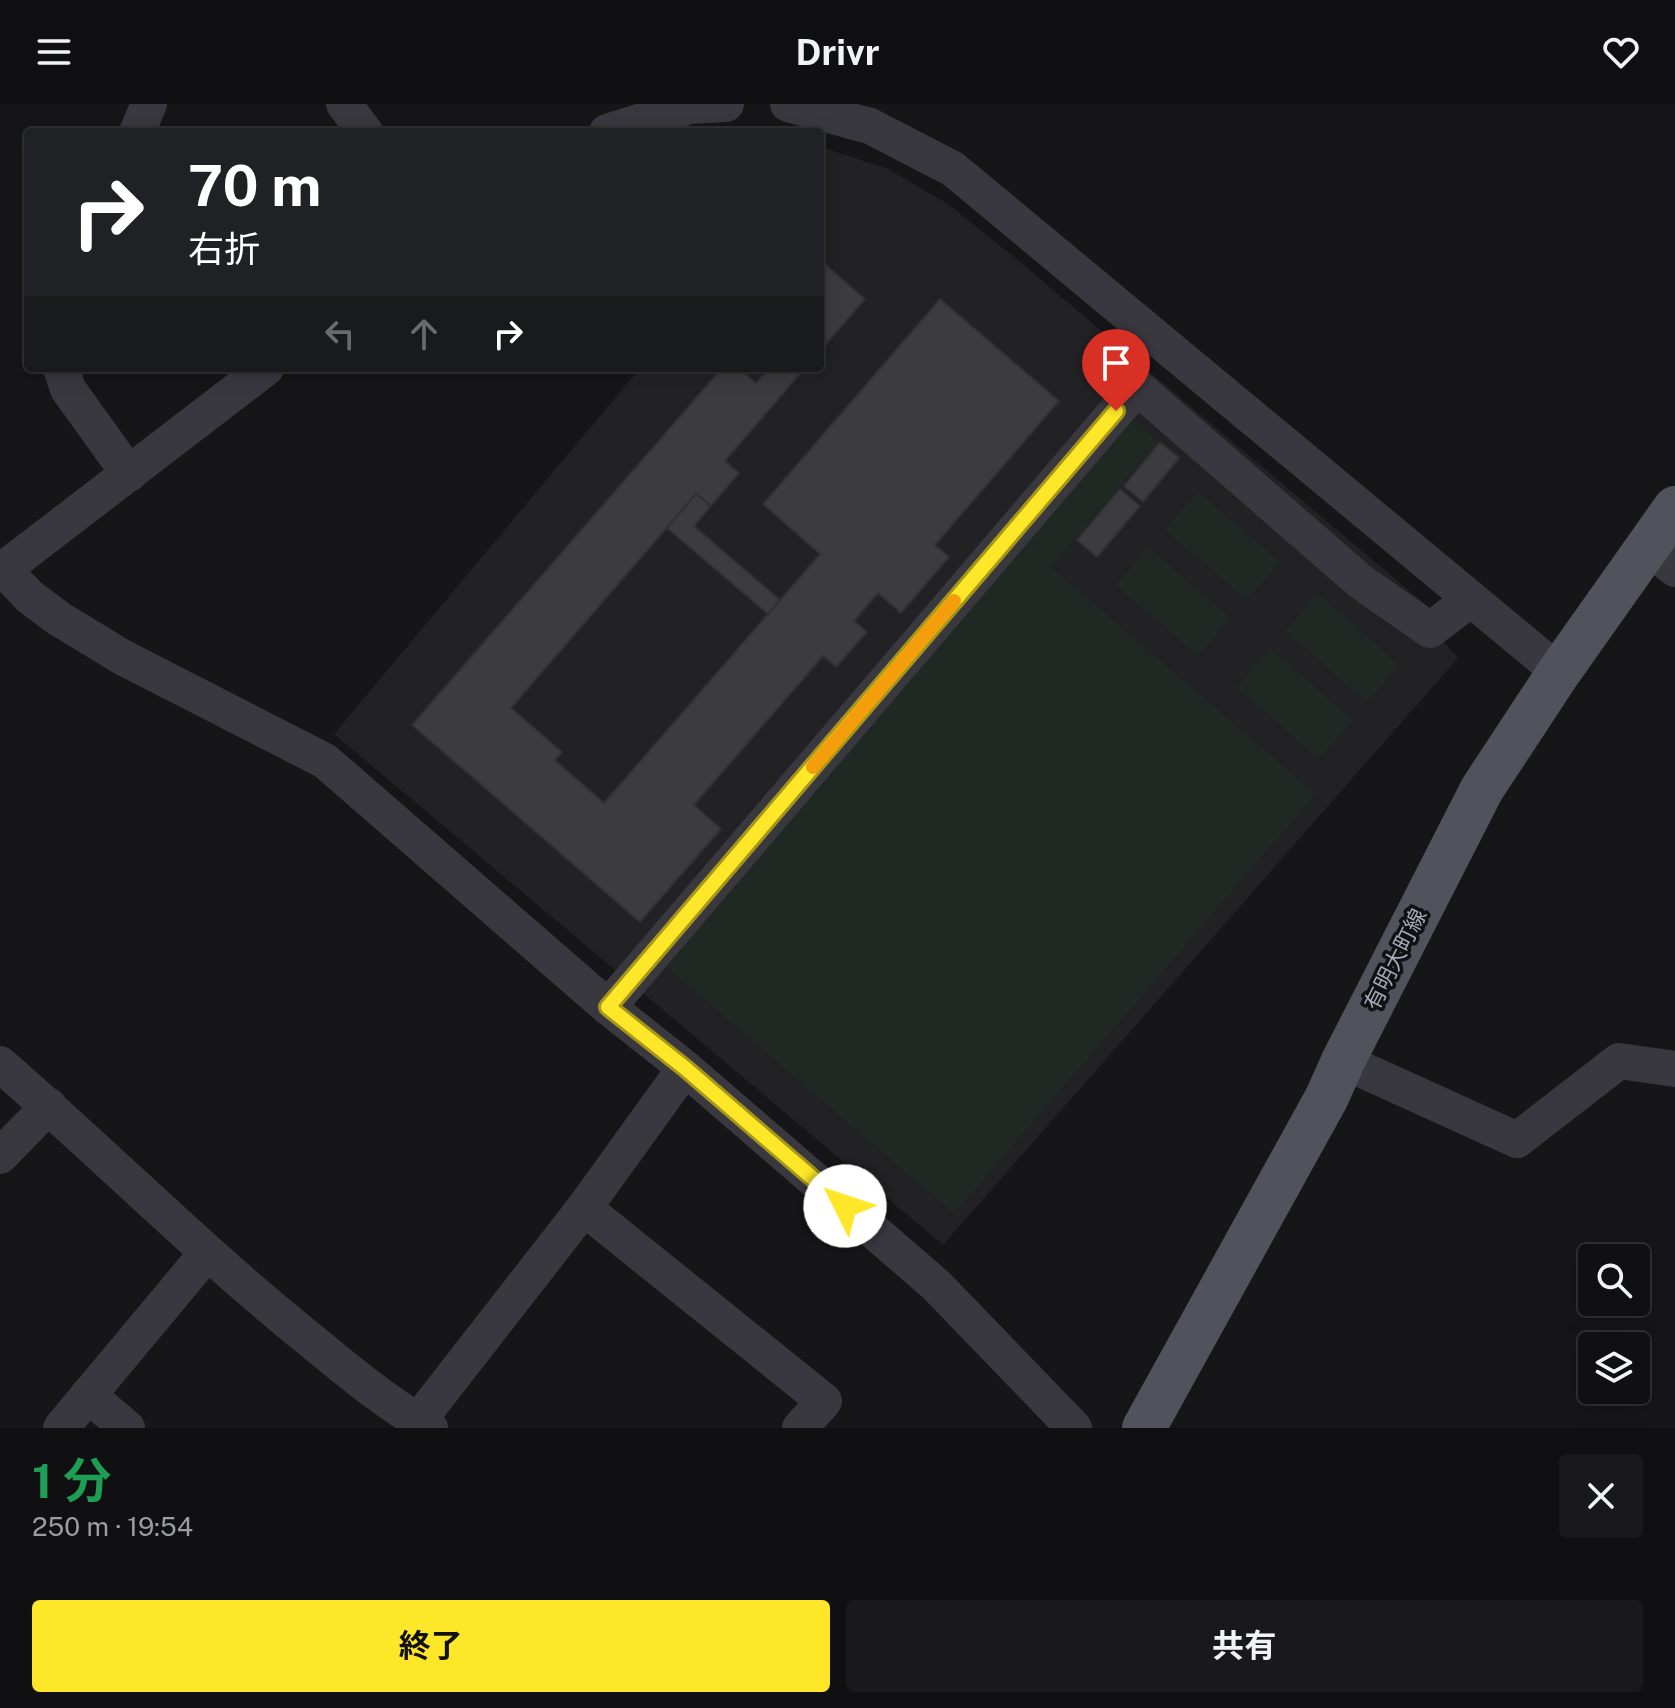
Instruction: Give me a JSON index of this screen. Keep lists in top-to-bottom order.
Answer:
{
  "streets": {
    "main road": ["有明大町線"]
  },
  "page": {
    "header": "Drivr",
    "turn": ["70 m", "右折"],
    "heading": ["1 分", "250 m · 19:54"],
    "buttons": ["終了", "共有"]
  }
}
